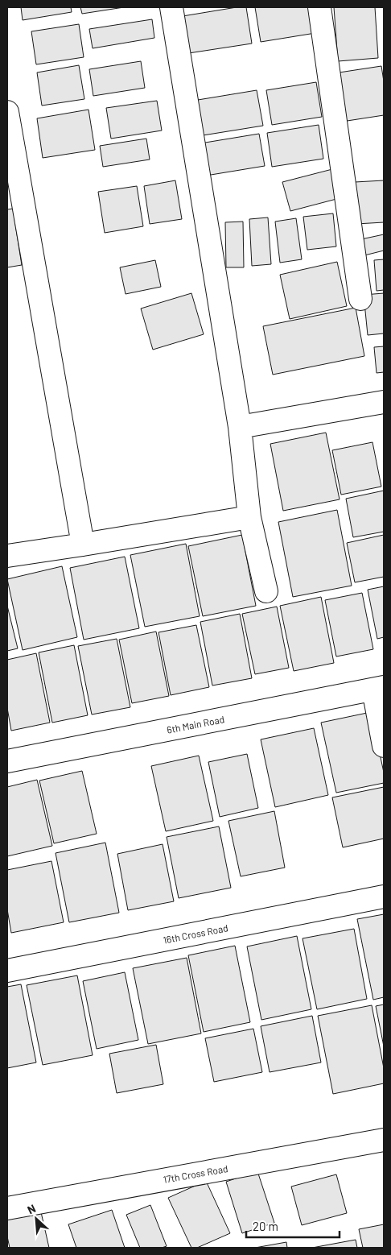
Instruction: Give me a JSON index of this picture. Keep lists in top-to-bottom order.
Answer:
{
  "streets": {
    "street": ["6th Main Road", "16th Cross Road", "17th Cross Road"]
  },
  "scale_bar": "20 m",
  "north": "top left"
}
